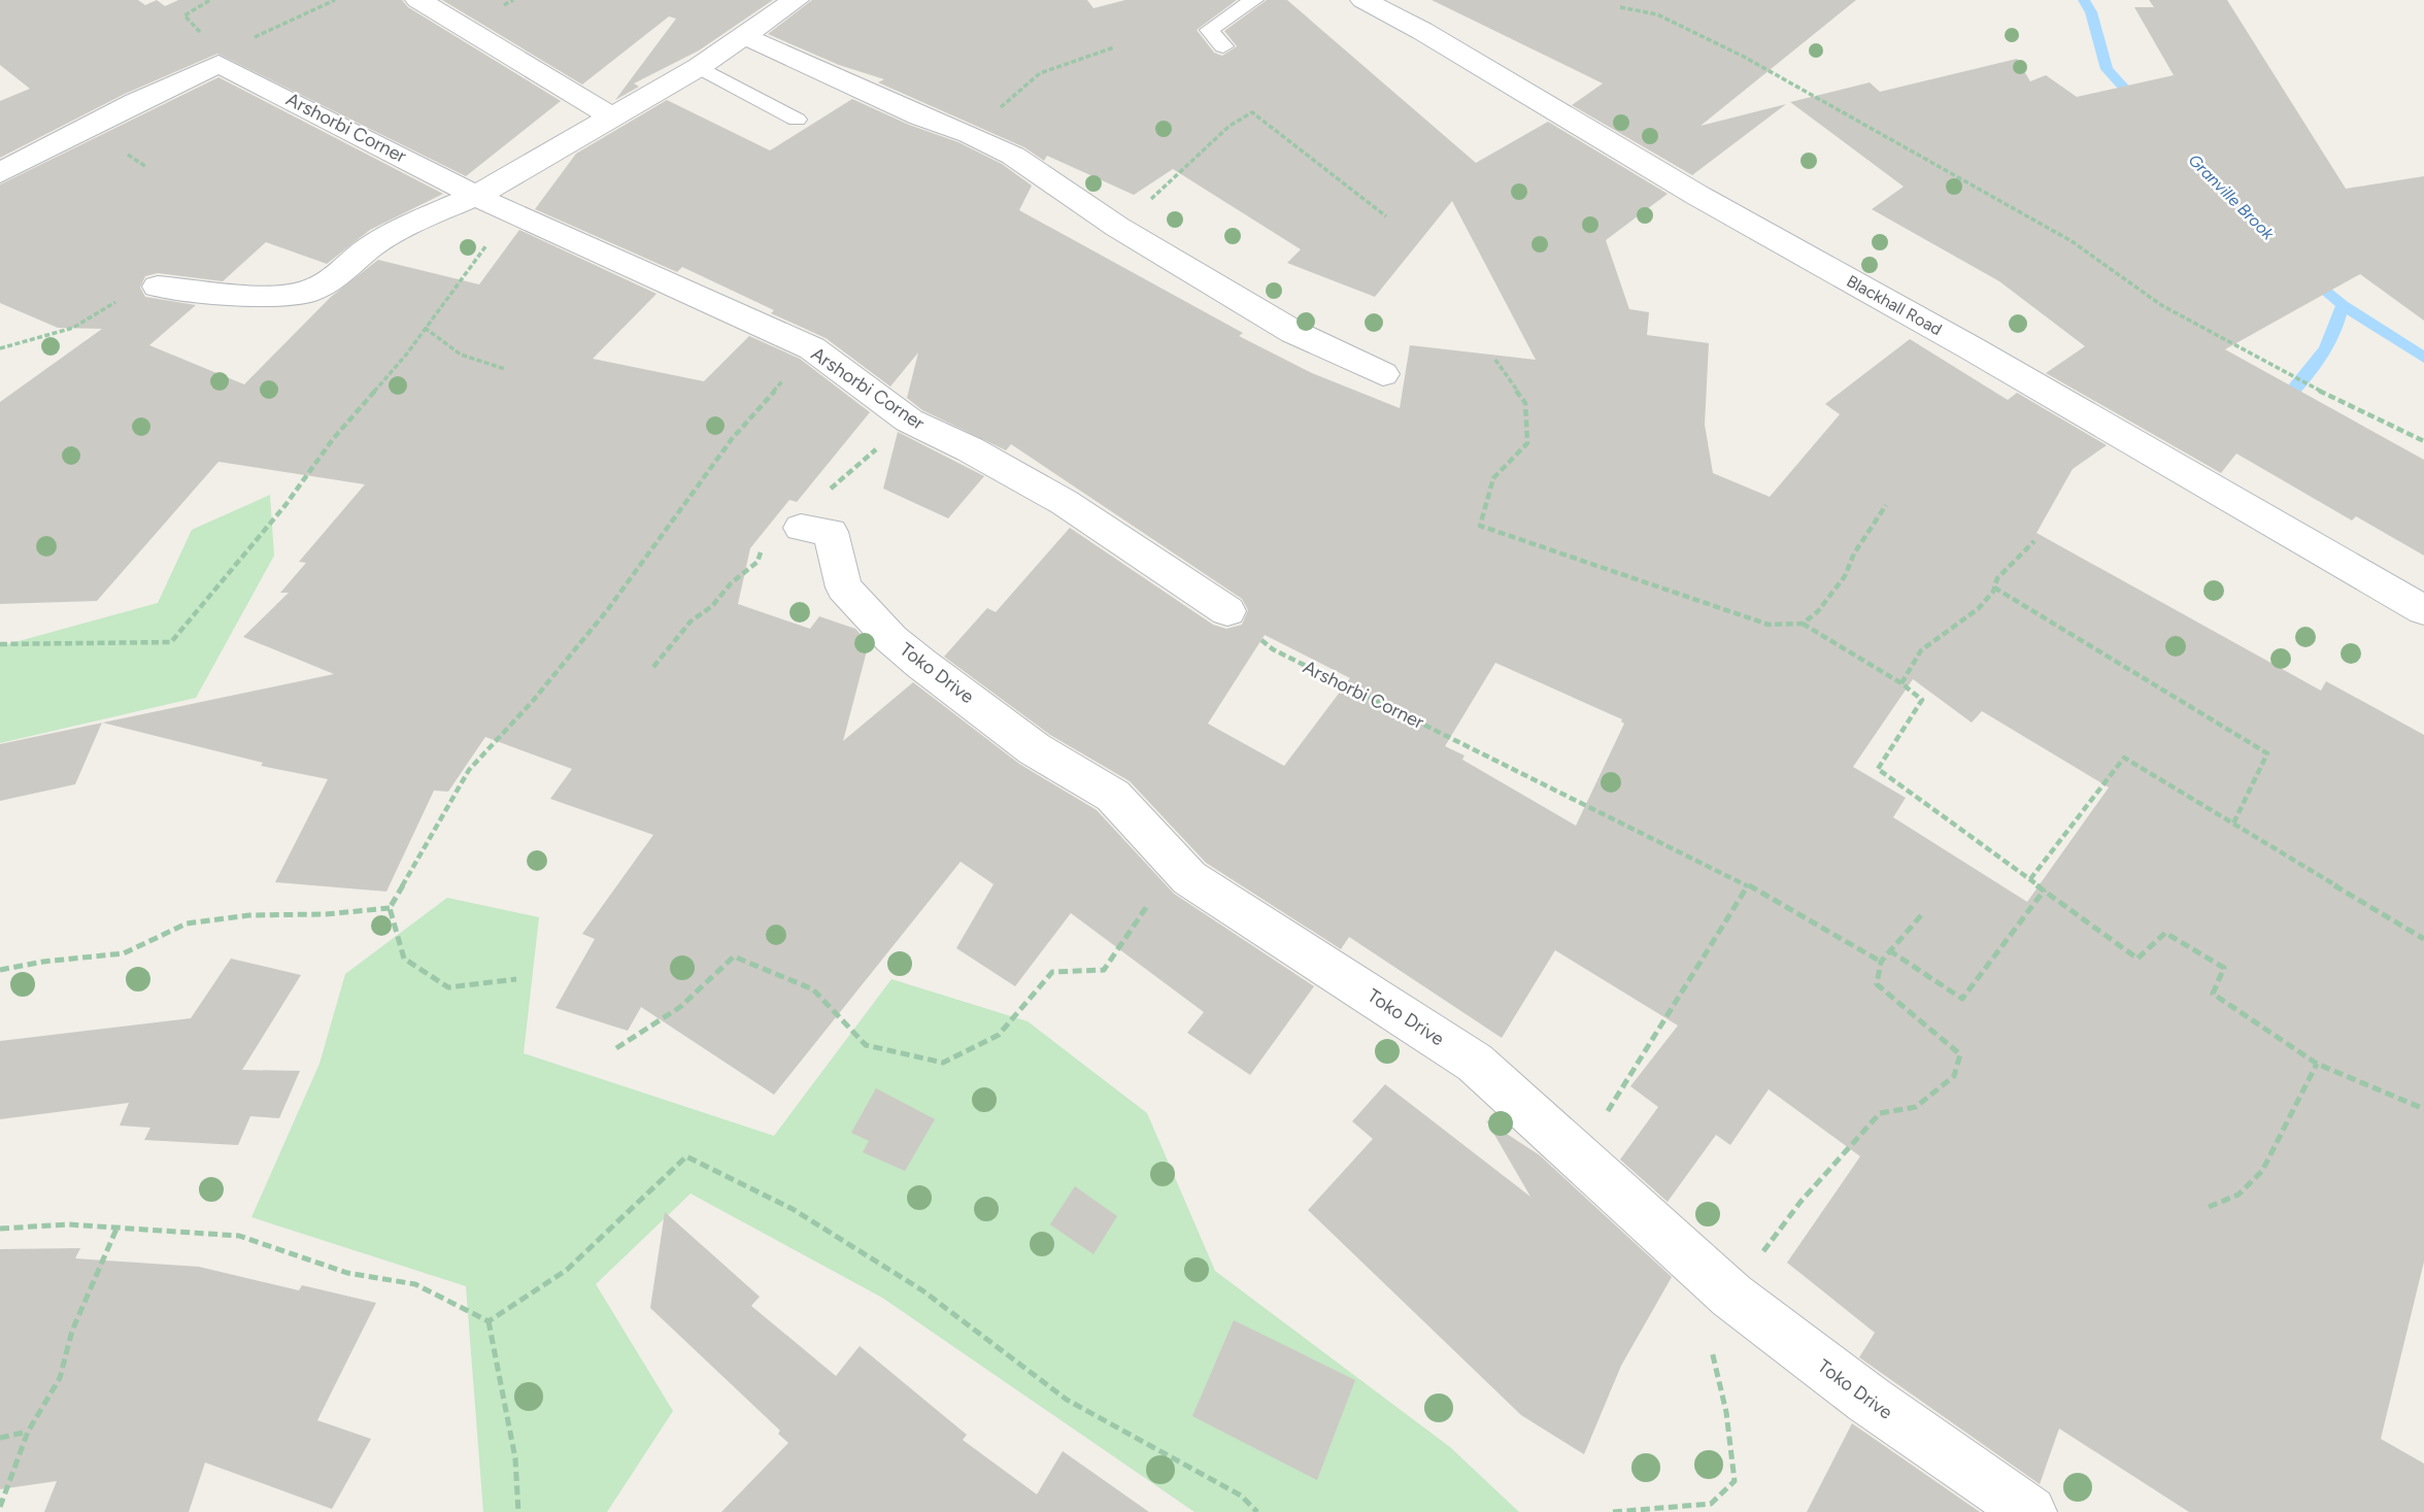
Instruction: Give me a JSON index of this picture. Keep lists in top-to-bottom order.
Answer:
{
  "streets": {
    "street": ["Arshorbi Corner", "Blackhall Road", "Toko Drive"]
  },
  "water": ["Granville Brook"]
}
